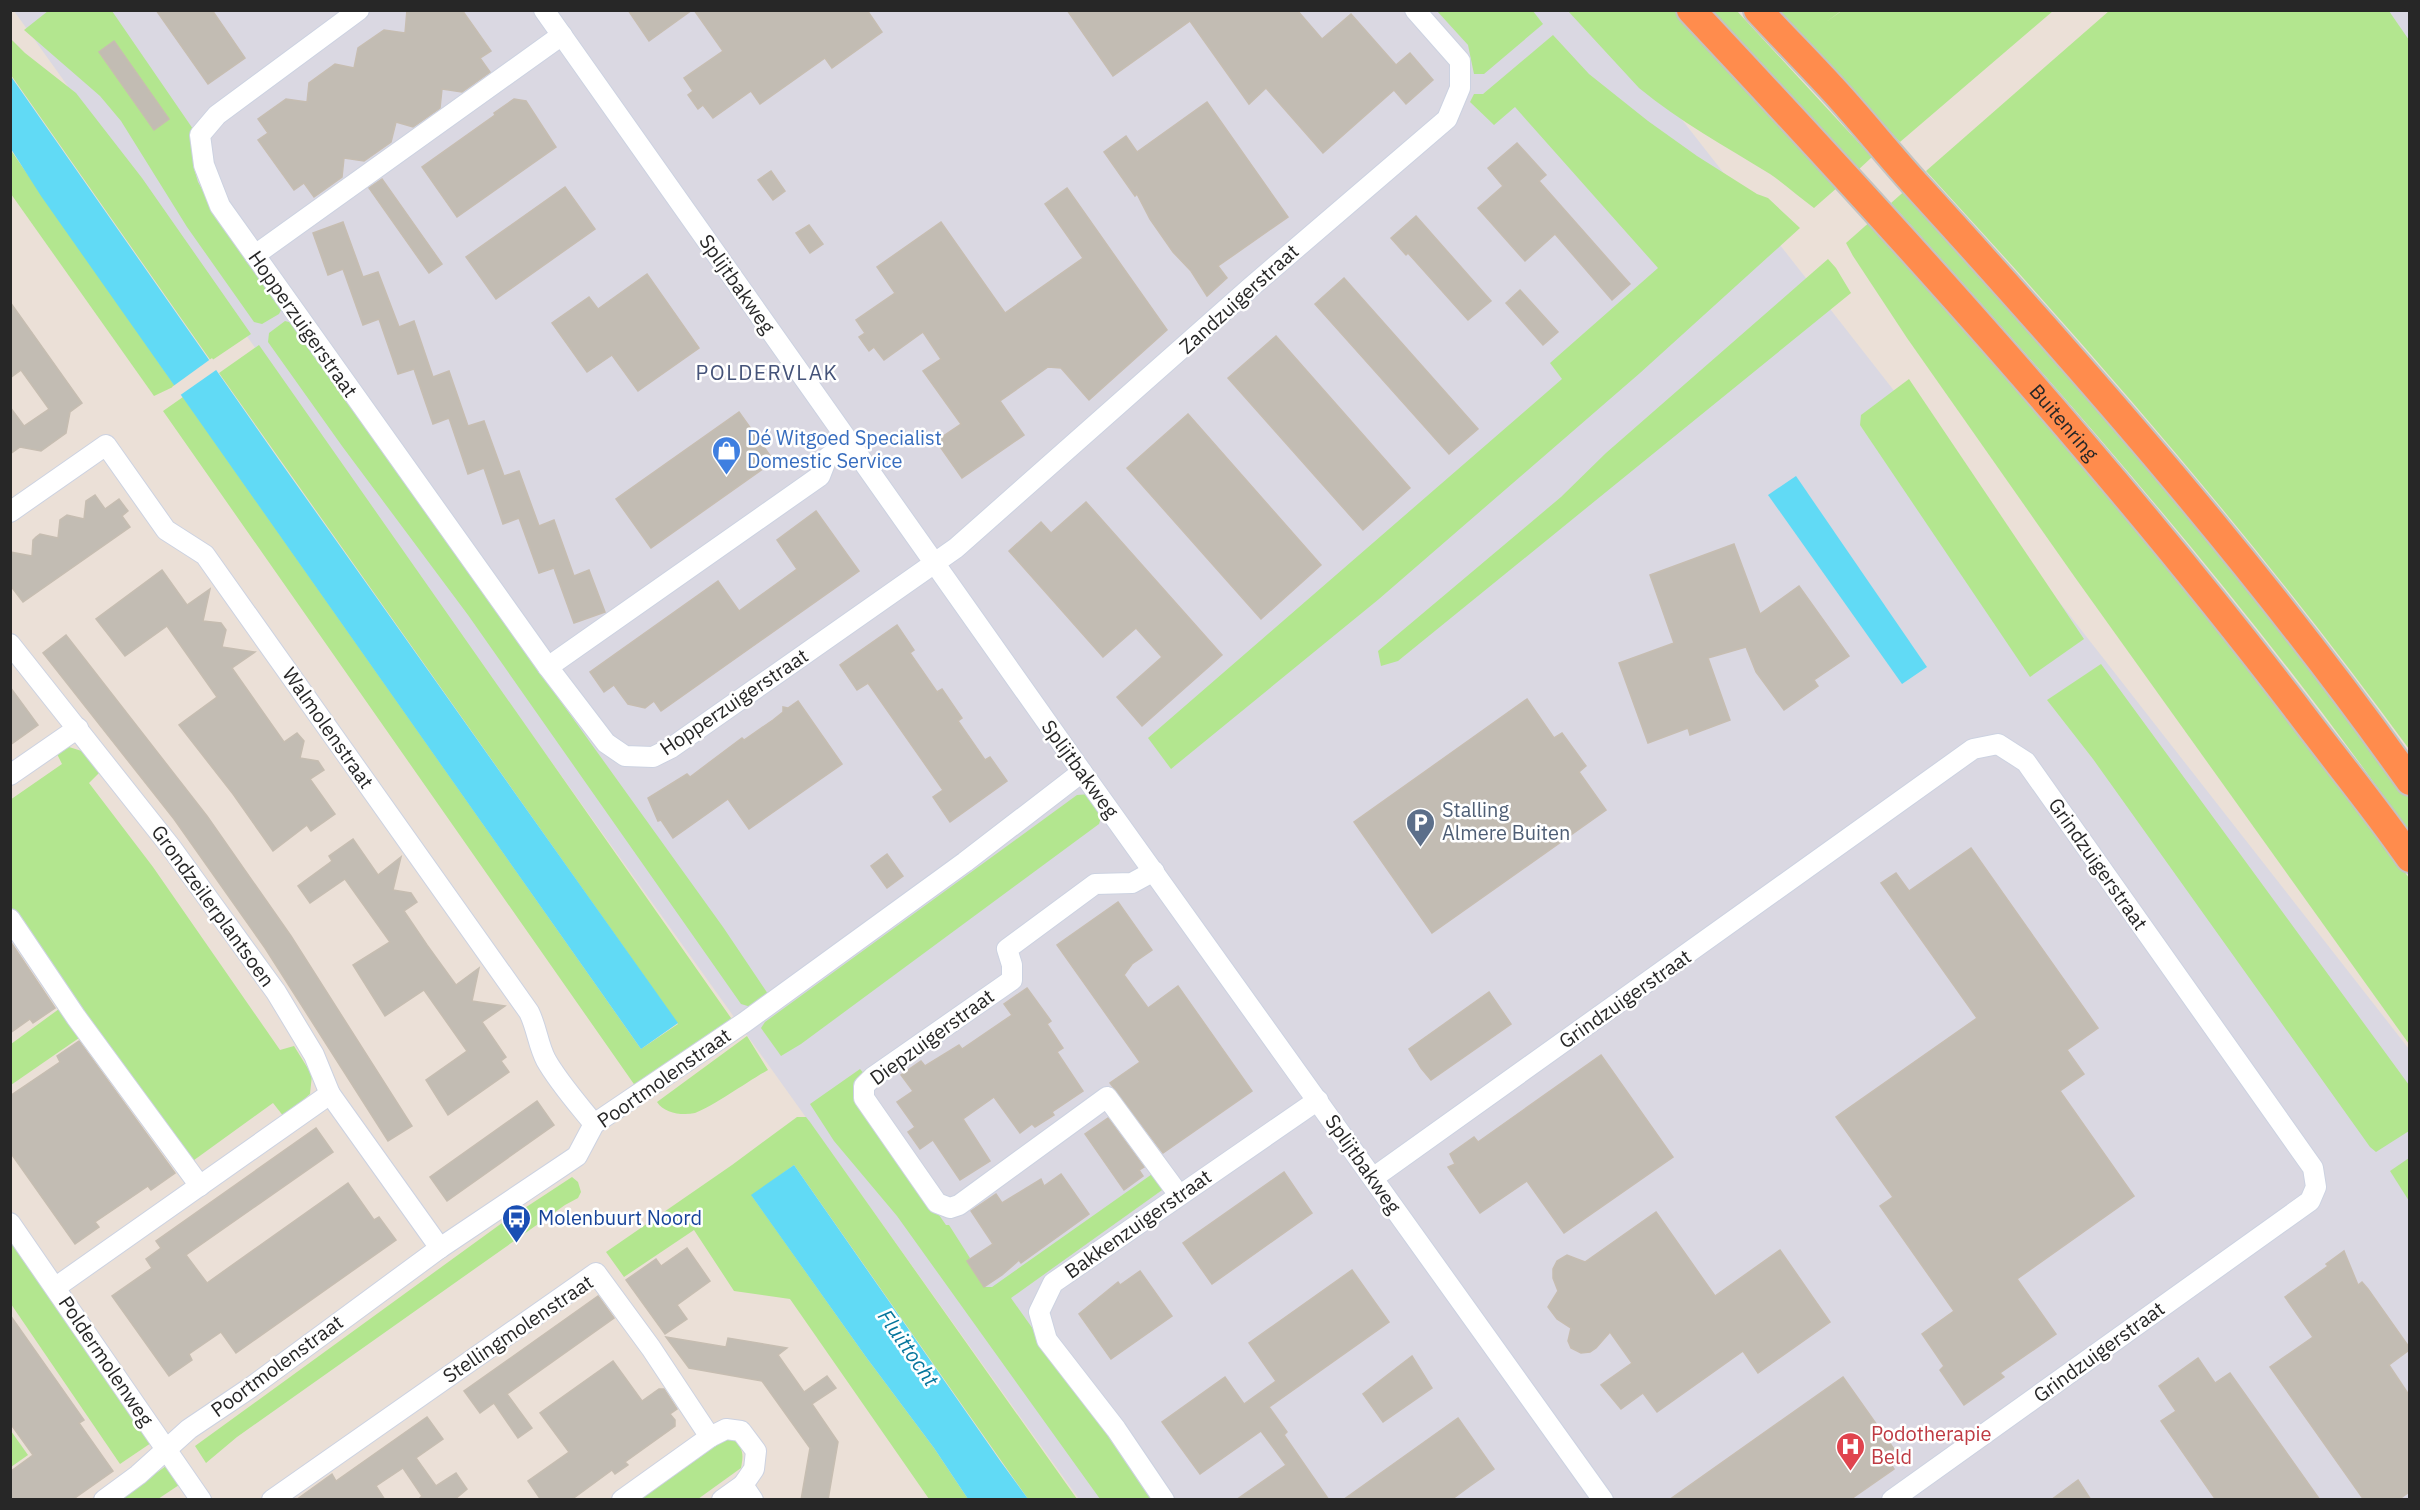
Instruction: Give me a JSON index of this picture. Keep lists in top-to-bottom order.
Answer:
{
  "streets": {
    "highway": ["Buitenring"],
    "street": [
      "Splijtbakweg",
      "Zandzuigerstraat",
      "Hopperzuigerstraat",
      "Walmolenstraat",
      "Grindzuigerstraat",
      "Grondzeilerplantsoen",
      "Diepzuigerstraat",
      "Poortmolenstraat",
      "Bakkenzuigerstraat",
      "Stellingmolenstraat",
      "Poldermolenweg"
    ]
  },
  "crossings": [
    ["Splijtbakweg", "Zandzuigerstraat"],
    ["Splijtbakweg", "Hopperzuigerstraat"],
    ["Splijtbakweg", "Grindzuigerstraat"],
    ["Splijtbakweg", "Diepzuigerstraat"],
    ["Splijtbakweg", "Poortmolenstraat"],
    ["Splijtbakweg", "Bakkenzuigerstraat"],
    ["Zandzuigerstraat", "Hopperzuigerstraat"],
    ["Walmolenstraat", "Poortmolenstraat"],
    ["Grondzeilerplantsoen", "Poortmolenstraat"],
    ["Diepzuigerstraat", "Bakkenzuigerstraat"],
    ["Poortmolenstraat", "Poldermolenweg"]
  ],
  "districts": ["POLDERVLAK"],
  "water": ["Fluittocht"],
  "places": {
    "shop": ["Dé Witgoed Specialist Domestic Service"],
    "parking": ["Stalling Almere Buiten"],
    "bus stop": ["Molenbuurt Noord"],
    "hospital": ["Podotherapie Beld"]
  }
}
